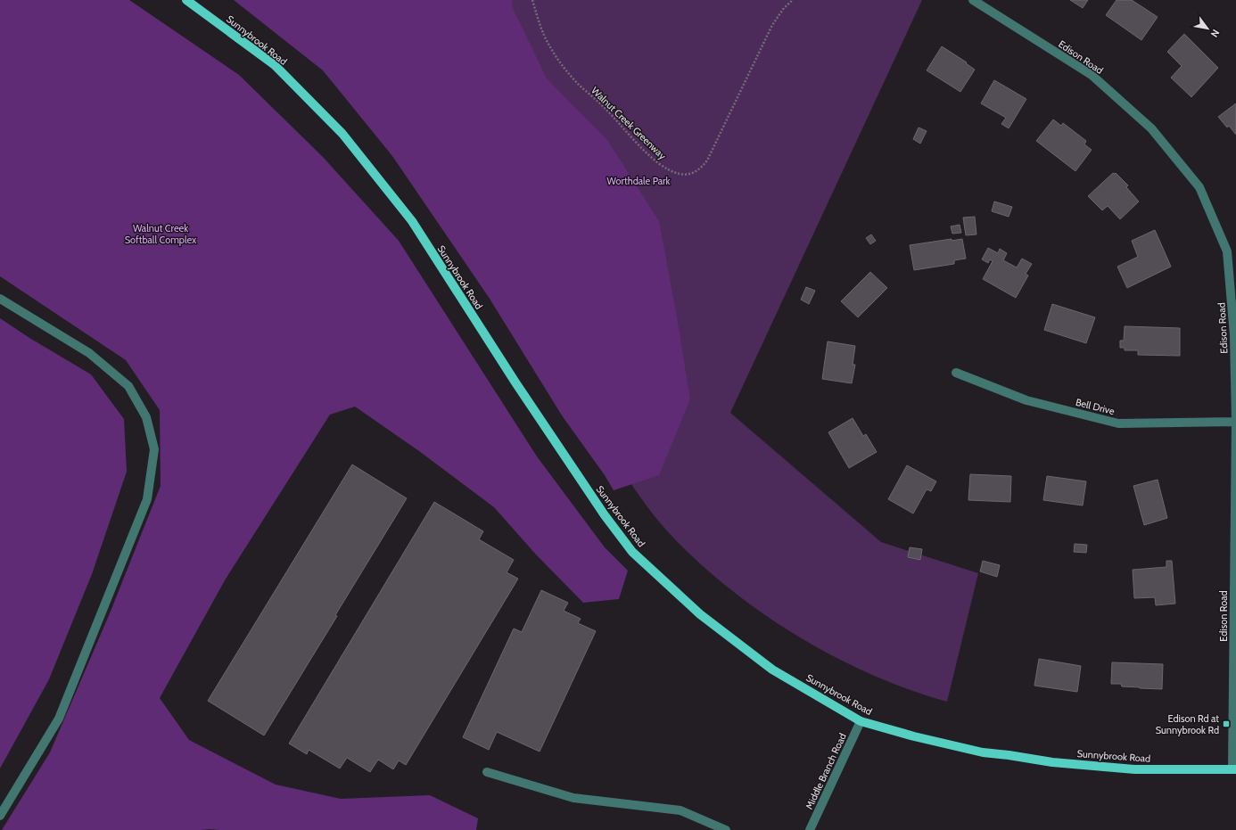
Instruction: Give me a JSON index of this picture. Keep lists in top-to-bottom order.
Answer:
{
  "streets": {
    "main road": ["Sunnybrook Road"],
    "street": ["Edison Road", "Bell Drive", "Middle Branch Road"],
    "path": ["Walnut Creek Greenway"]
  },
  "crossings": [
    ["Sunnybrook Road", "Edison Road"],
    ["Sunnybrook Road", "Middle Branch Road"],
    ["Edison Road", "Bell Drive"]
  ],
  "parks": ["Worthdale Park", "Walnut Creek Softball Complex"],
  "places": {
    "transit": ["Edison Rd at Sunnybrook Rd"]
  },
  "north": "bottom right"
}
